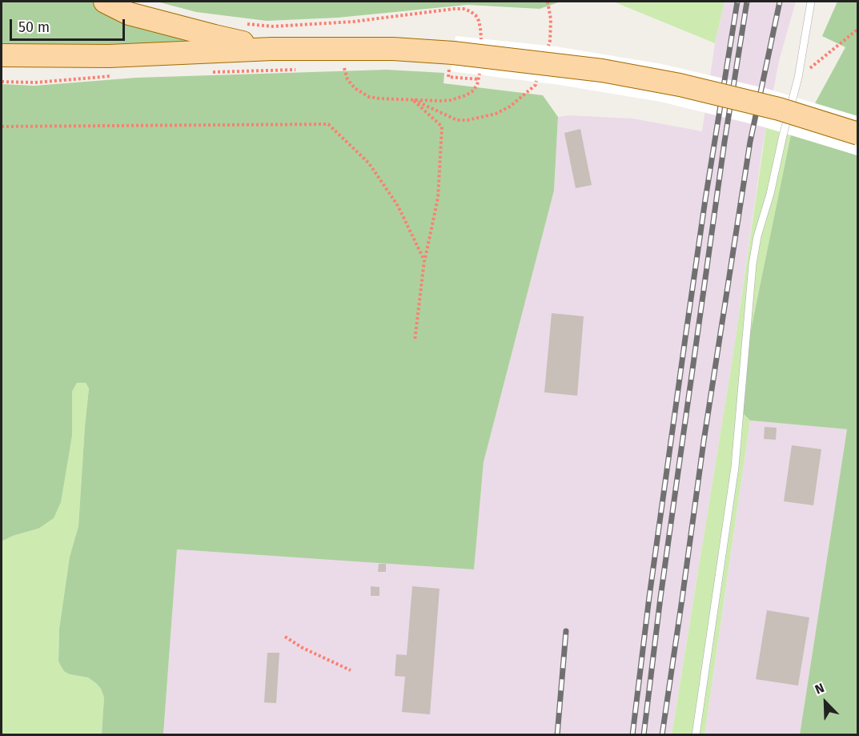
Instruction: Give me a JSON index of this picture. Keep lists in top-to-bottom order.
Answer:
{
  "scale_bar": "50 m",
  "north": "top left"
}
